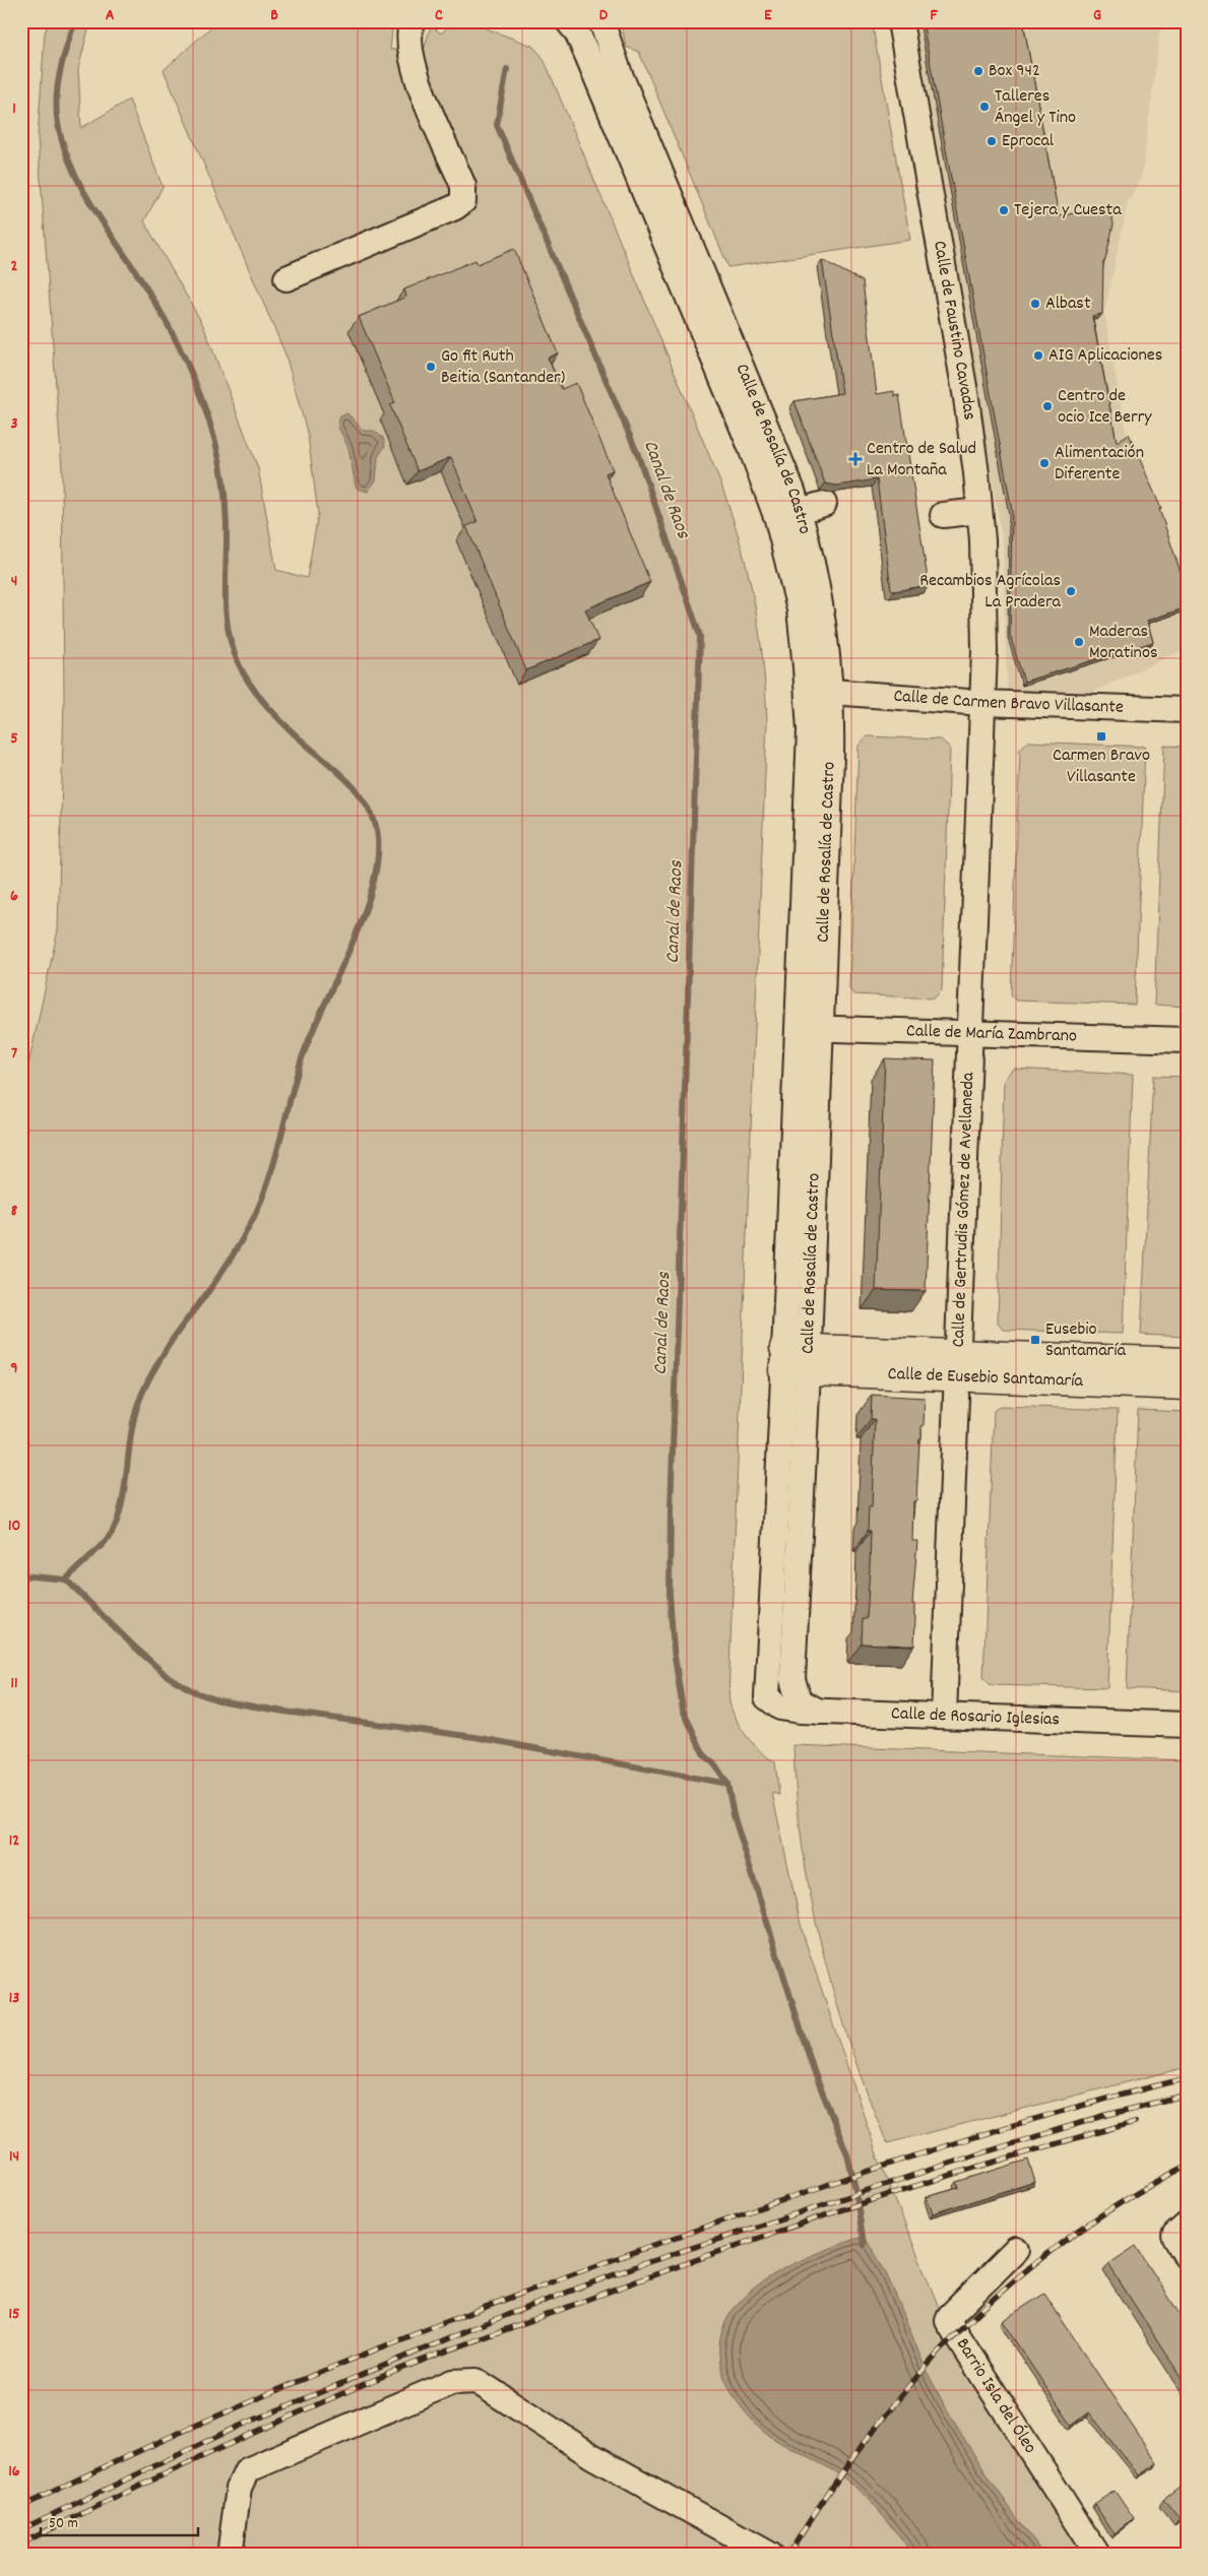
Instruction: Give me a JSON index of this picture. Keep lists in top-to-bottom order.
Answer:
{
  "streets": {
    "main road": ["Calle de Eusebio Santamaría"],
    "street": [
      "Calle de Faustino Cavadas",
      "Calle de Rosalía de Castro",
      "Calle de Carmen Bravo Villasante",
      "Calle de María Zambrano",
      "Calle de Gertrudis Gómez de Avellaneda",
      "Calle de Rosario Iglesias",
      "Barrio Isla del Óleo"
    ]
  },
  "crossings": [
    ["Calle de Faustino Cavadas", "Calle de Carmen Bravo Villasante"],
    ["Calle de Faustino Cavadas", "Calle de Gertrudis Gómez de Avellaneda"],
    ["Calle de Rosalía de Castro", "Calle de Carmen Bravo Villasante"],
    ["Calle de Rosalía de Castro", "Calle de María Zambrano"],
    ["Calle de Rosalía de Castro", "Calle de Eusebio Santamaría"],
    ["Calle de Rosalía de Castro", "Calle de Rosario Iglesias"],
    ["Calle de Carmen Bravo Villasante", "Calle de Gertrudis Gómez de Avellaneda"],
    ["Calle de María Zambrano", "Calle de Gertrudis Gómez de Avellaneda"],
    ["Calle de Gertrudis Gómez de Avellaneda", "Calle de Eusebio Santamaría"],
    ["Calle de Gertrudis Gómez de Avellaneda", "Calle de Rosario Iglesias"]
  ],
  "water": ["Canal de Raos"],
  "places": {
    "other": [
      "Box 942",
      "Talleres Ángel y Tino",
      "Eprocal",
      "Tejera y Cuesta",
      "Albast",
      "AIG Aplicaciones",
      "Go fit Ruth Beitia (Santander)",
      "Centro de ocio Ice Berry",
      "Alimentación Diferente",
      "Recambios Agrícolas La Pradera",
      "Maderas Moratinos"
    ],
    "health": ["Centro de Salud La Montaña"],
    "transit": ["Carmen Bravo Villasante", "Eusebio Santamaría"]
  },
  "scale_bar": "50 m",
  "grid": {
    "columns": [
      "A",
      "B",
      "C",
      "D",
      "E",
      "F",
      "G"
    ],
    "rows": [
      "1",
      "2",
      "3",
      "4",
      "5",
      "6",
      "7",
      "8",
      "9",
      "10",
      "11",
      "12",
      "13",
      "14",
      "15",
      "16"
    ]
  }
}
